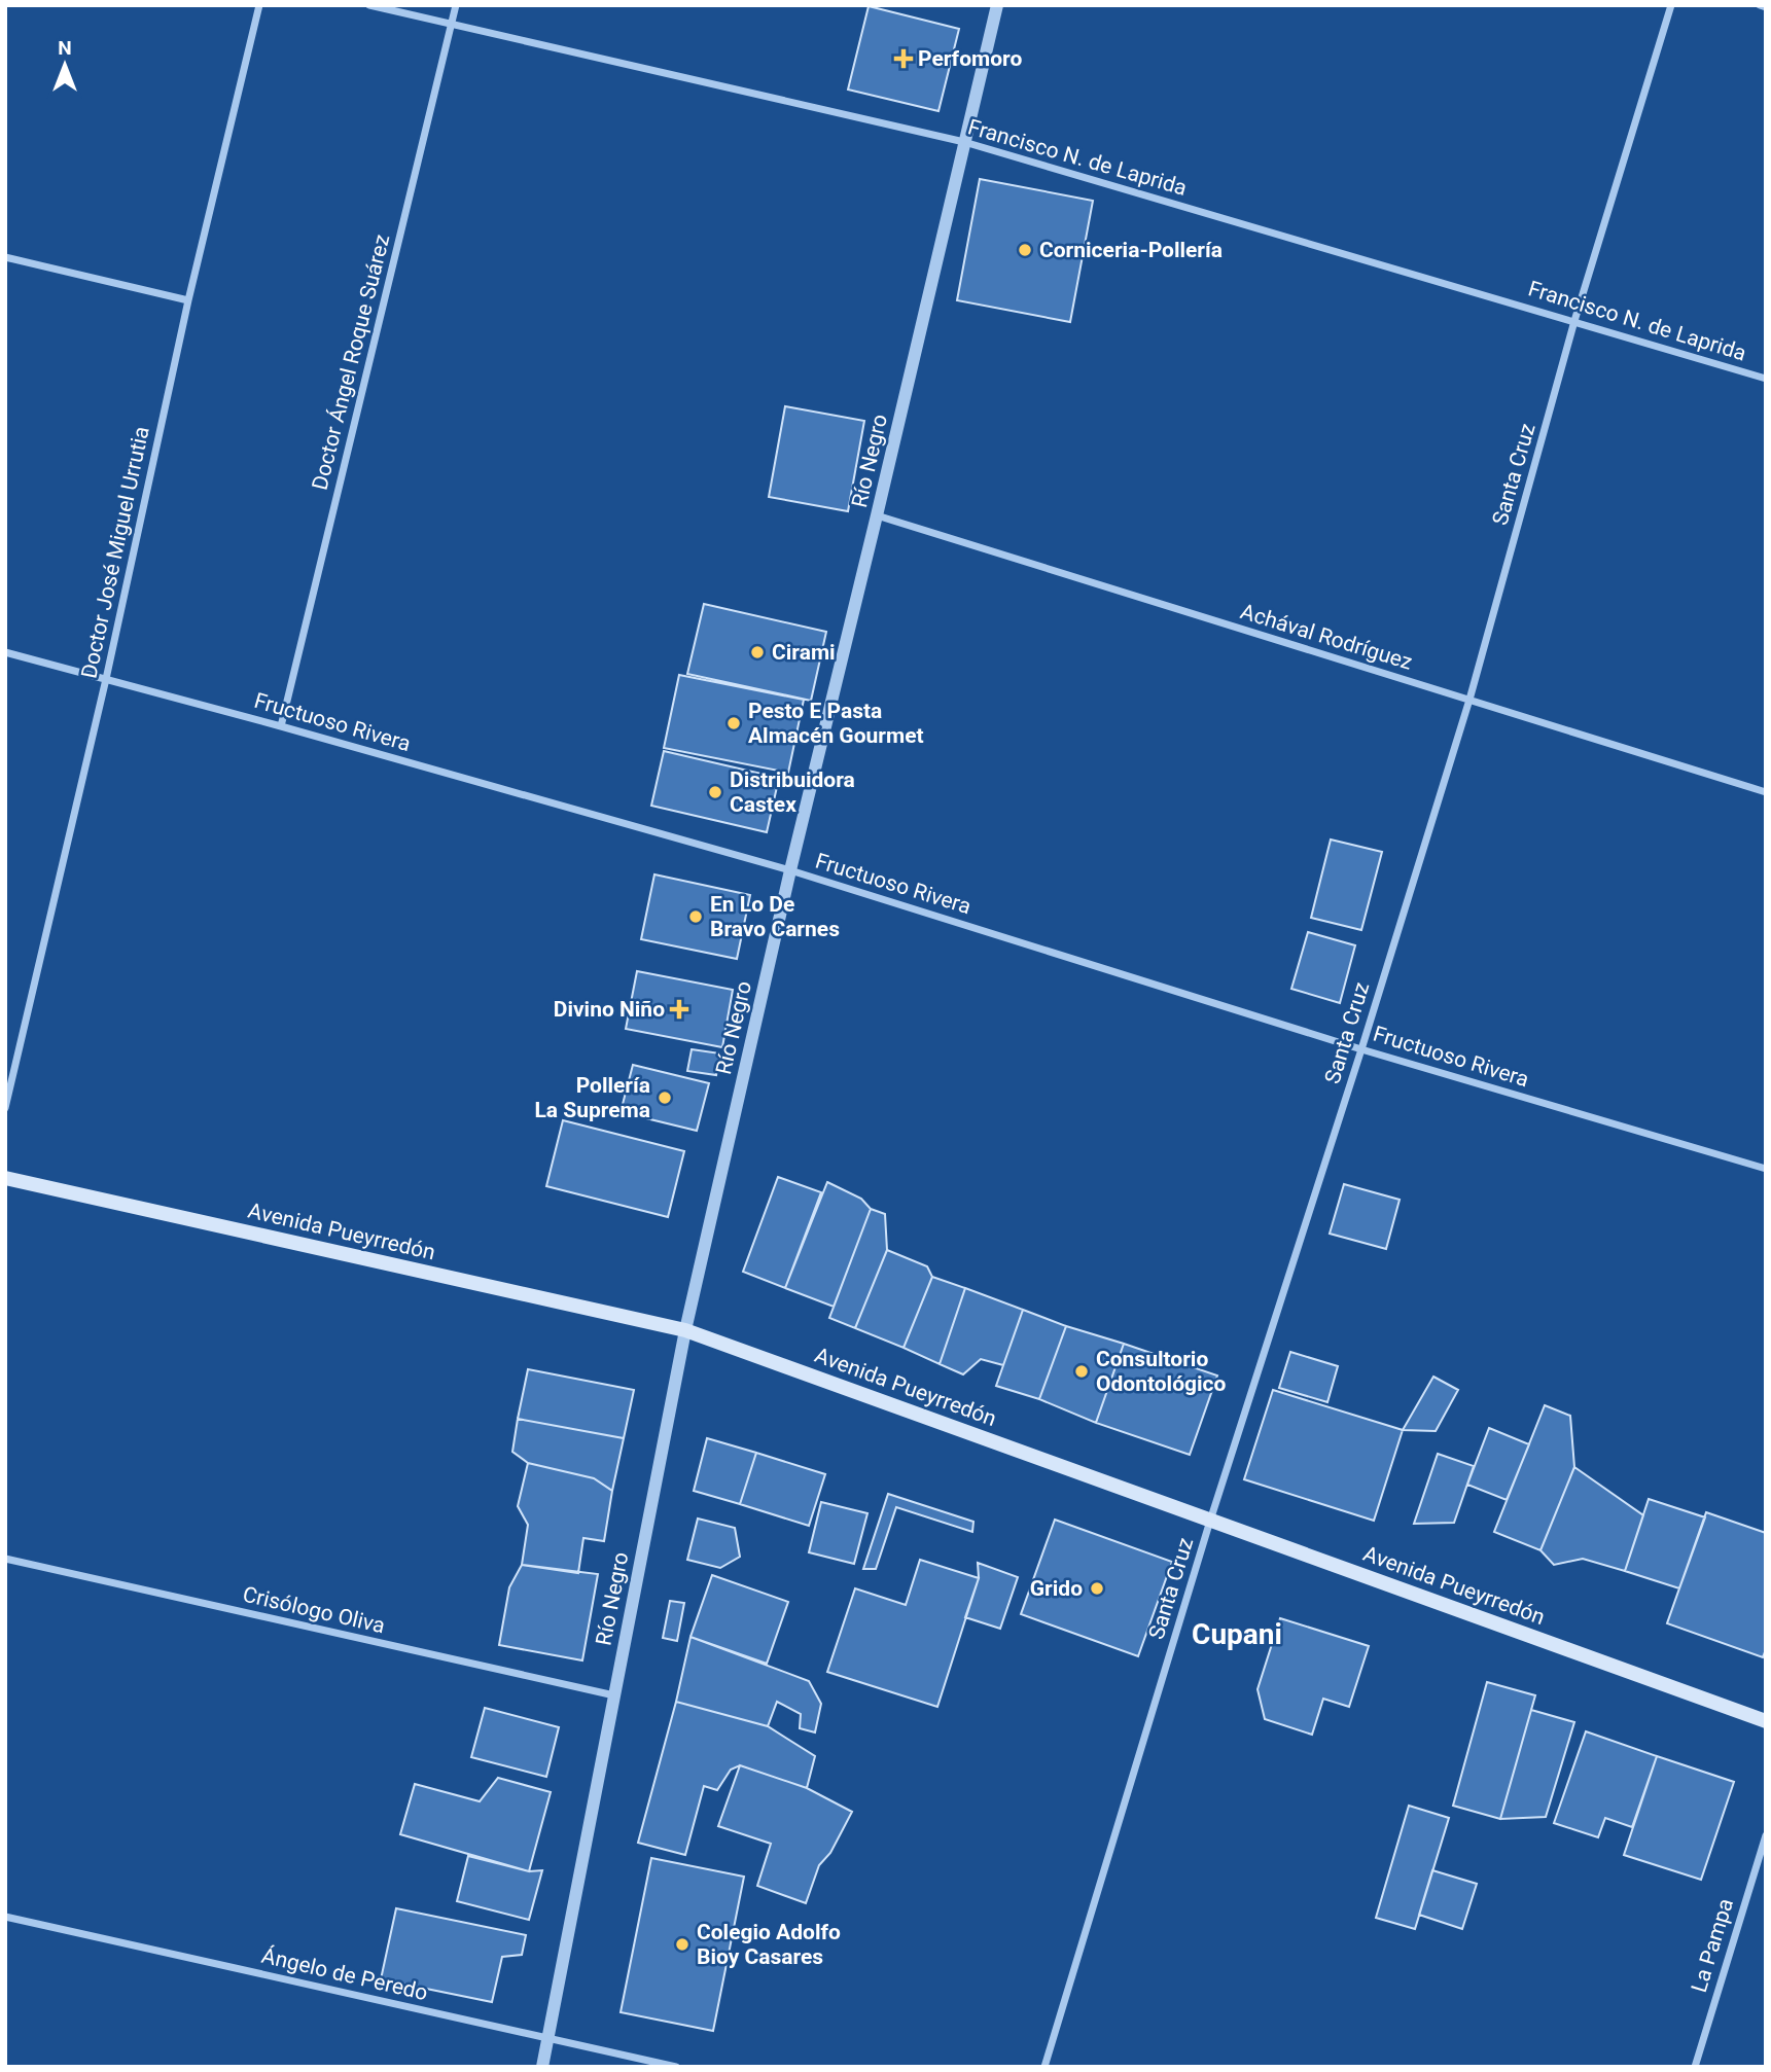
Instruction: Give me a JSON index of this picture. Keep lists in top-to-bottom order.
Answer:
{
  "streets": {
    "main road": ["Avenida Pueyrredón"],
    "street": [
      "Francisco N. de Laprida",
      "Doctor Ángel Roque Suárez",
      "Río Negro",
      "Santa Cruz",
      "Doctor José Miguel Urrutia",
      "Achával Rodríguez",
      "Fructuoso Rivera",
      "Crisólogo Oliva",
      "La Pampa",
      "Ángelo de Peredo"
    ]
  },
  "crossings": [
    ["Francisco N. de Laprida", "Doctor Ángel Roque Suárez"],
    ["Francisco N. de Laprida", "Río Negro"],
    ["Francisco N. de Laprida", "Santa Cruz"],
    ["Doctor Ángel Roque Suárez", "Fructuoso Rivera"],
    ["Río Negro", "Achával Rodríguez"],
    ["Río Negro", "Fructuoso Rivera"],
    ["Río Negro", "Avenida Pueyrredón"],
    ["Río Negro", "Crisólogo Oliva"],
    ["Río Negro", "Ángelo de Peredo"],
    ["Santa Cruz", "Achával Rodríguez"],
    ["Santa Cruz", "Fructuoso Rivera"],
    ["Santa Cruz", "Avenida Pueyrredón"],
    ["Doctor José Miguel Urrutia", "Fructuoso Rivera"]
  ],
  "districts": ["Cupani"],
  "places": {
    "health": ["Perfomoro", "Divino Niño"],
    "other": [
      "Corniceria-Pollería",
      "Cirami",
      "Pesto E Pasta Almacén Gourmet",
      "Distribuidora Castex",
      "En Lo De Bravo Carnes",
      "Pollería La Suprema",
      "Consultorio Odontológico",
      "Grido",
      "Colegio Adolfo Bioy Casares"
    ]
  },
  "north": "top"
}
